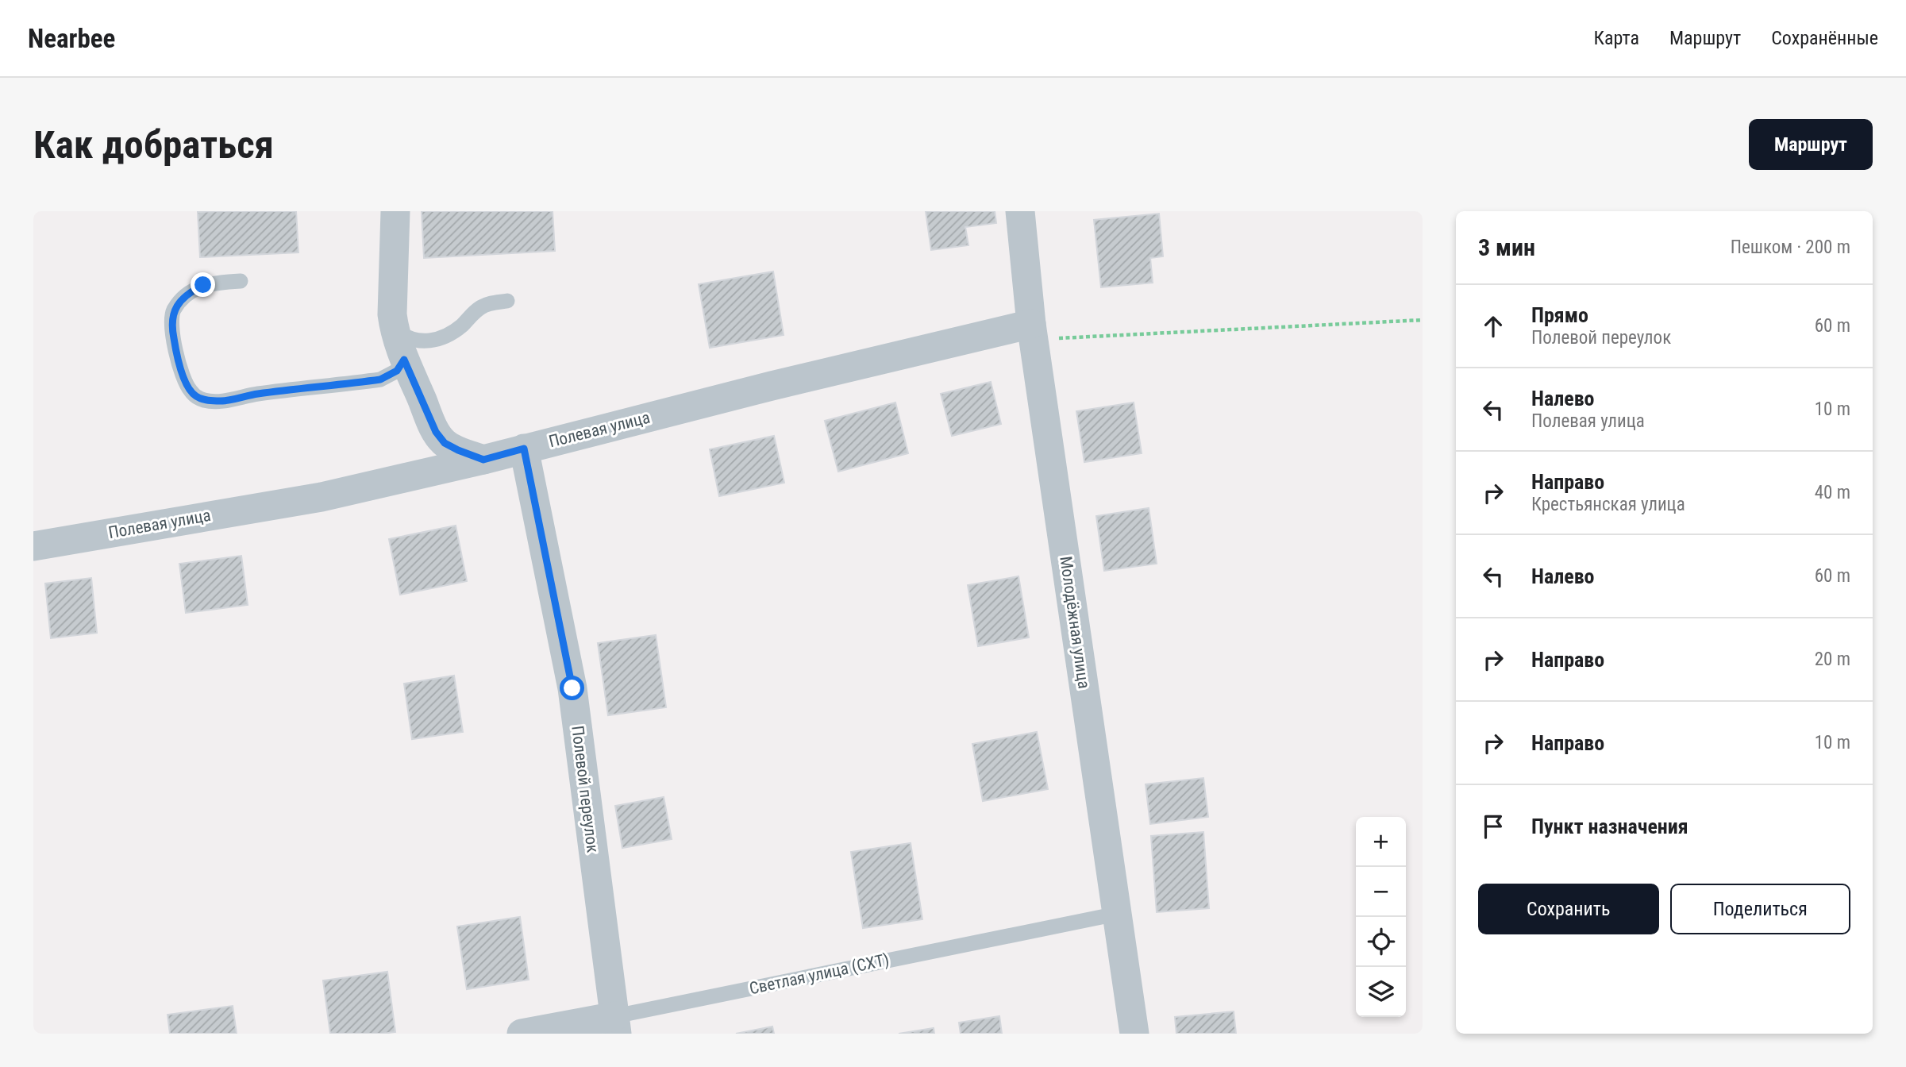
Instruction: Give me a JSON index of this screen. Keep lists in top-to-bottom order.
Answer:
{
  "streets": {
    "street": [
      "Полевая улица",
      "Молодёжная улица",
      "Полевой переулок",
      "Светлая улица (СХТ)"
    ]
  },
  "crossings": [
    ["Полевая улица", "Молодёжная улица"],
    ["Полевая улица", "Полевой переулок"],
    ["Молодёжная улица", "Светлая улица (СХТ)"],
    ["Полевой переулок", "Светлая улица (СХТ)"]
  ],
  "page": {
    "header": "Nearbee",
    "nav": ["Карта", "Маршрут", "Сохранённые"],
    "buttons": [
      "Маршрут",
      ["Сохранить", "Поделиться"]
    ],
    "title": "Как добраться",
    "heading": ["3 мин", "Пешком · 200 m"],
    "list": [
      ["Прямо", "Полевой переулок", "60 m"],
      ["Налево", "Полевая улица", "10 m"],
      ["Направо", "Крестьянская улица", "40 m"],
      ["Налево", "60 m"],
      ["Направо", "20 m"],
      ["Направо", "10 m"],
      "Пункт назначения"
    ],
    "map_buttons": ["+", "−"]
  }
}
